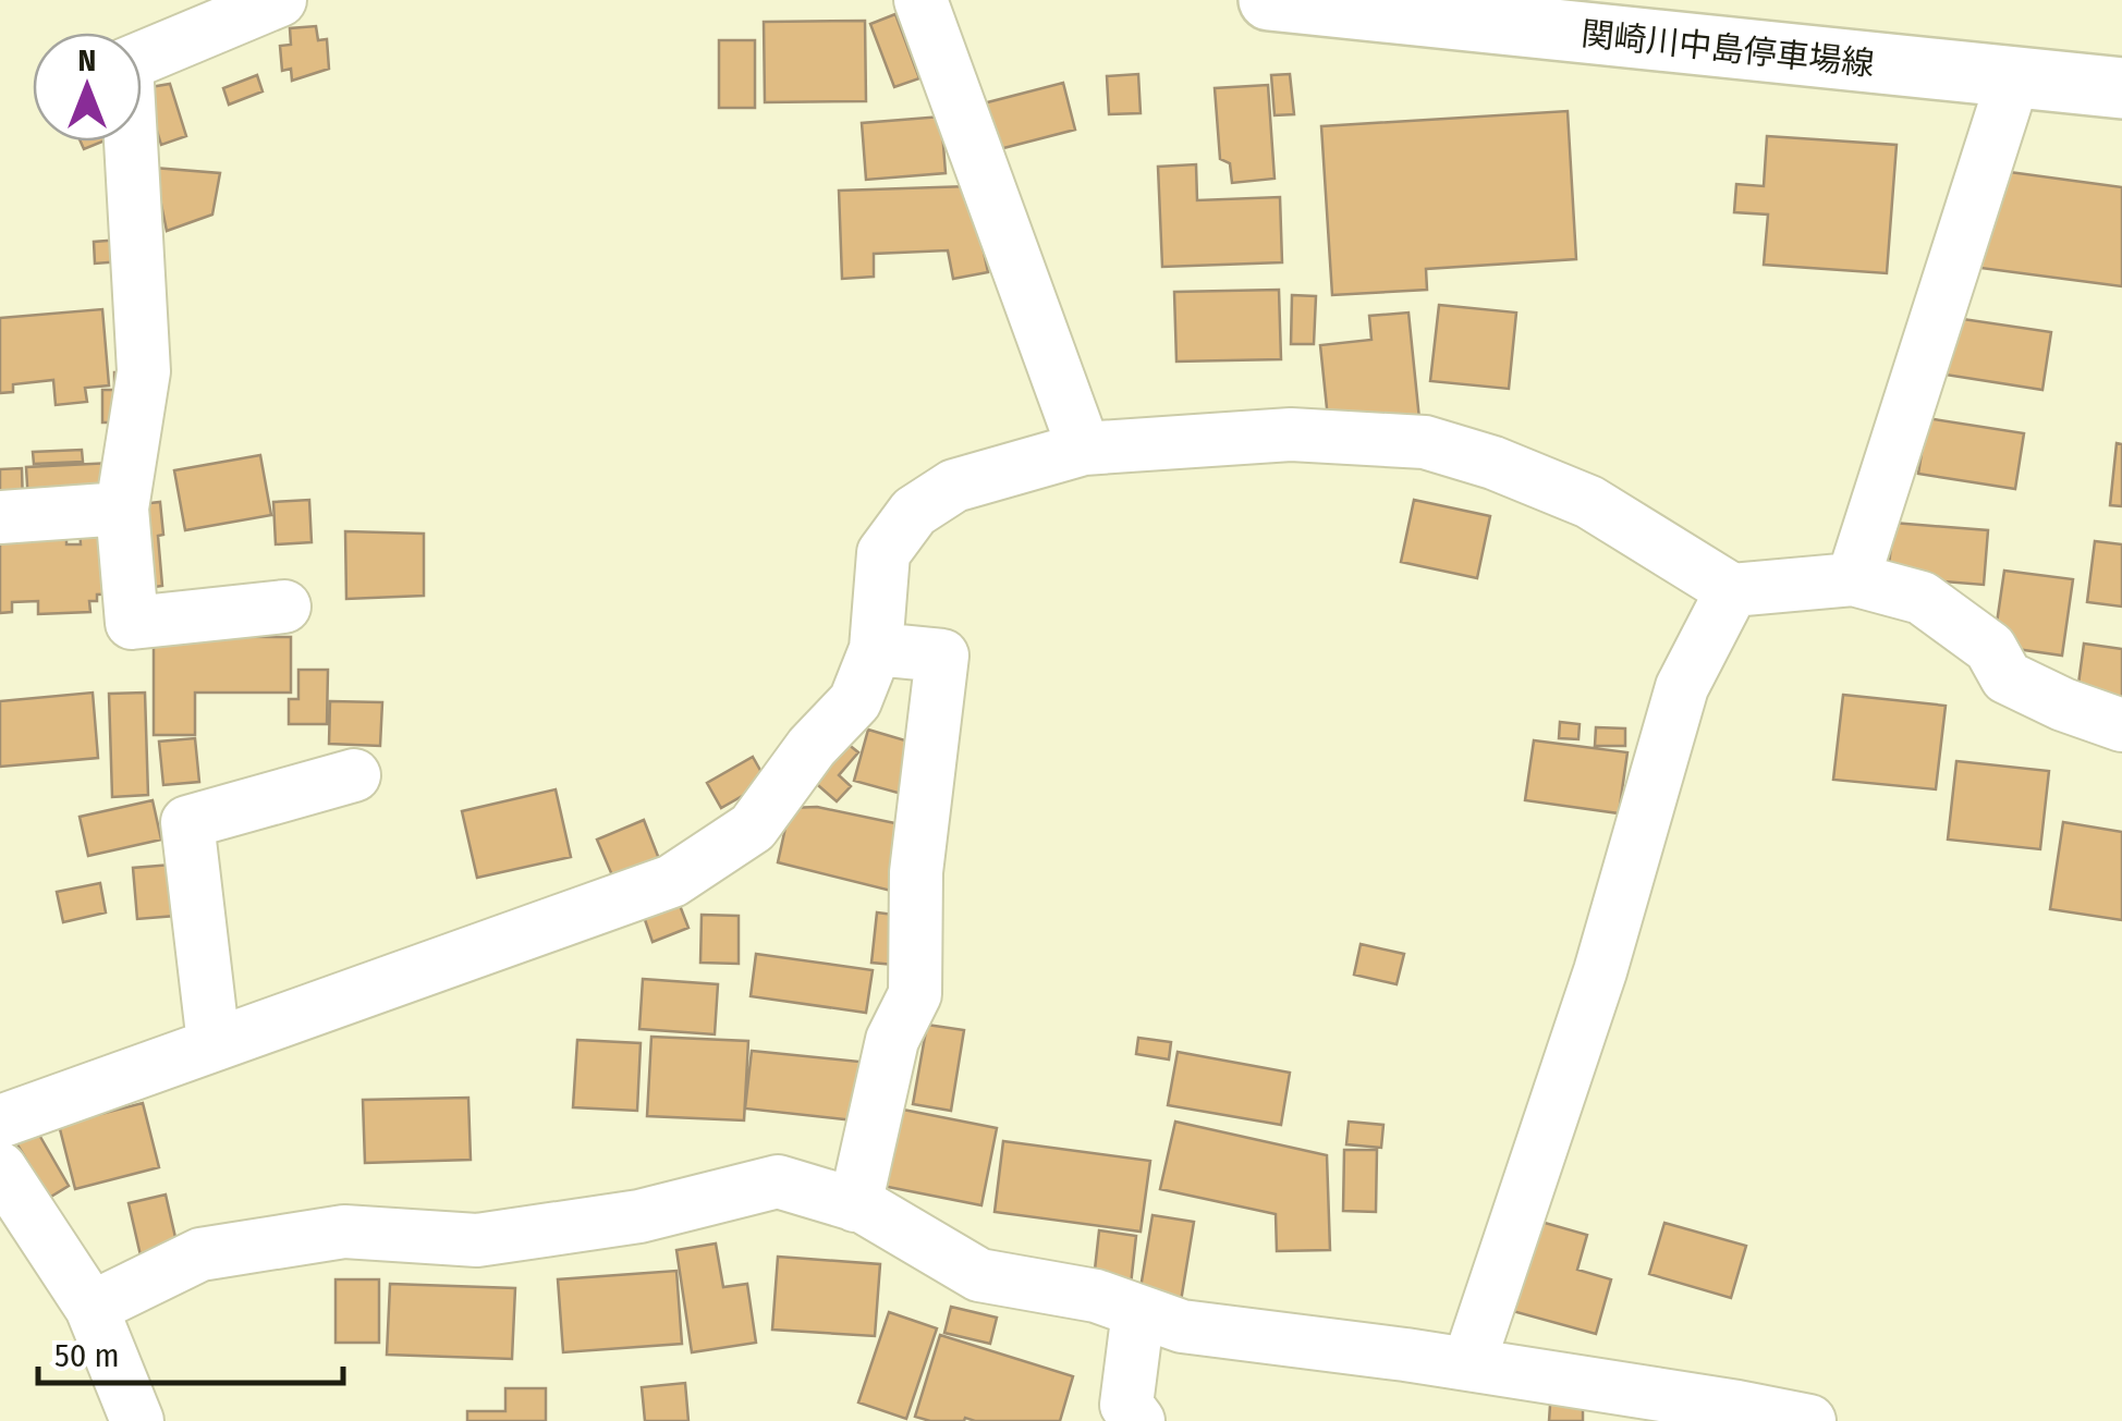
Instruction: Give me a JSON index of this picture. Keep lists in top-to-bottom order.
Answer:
{
  "streets": {
    "main road": ["関崎川中島停車場線"]
  },
  "scale_bar": "50 m",
  "north": "top"
}
